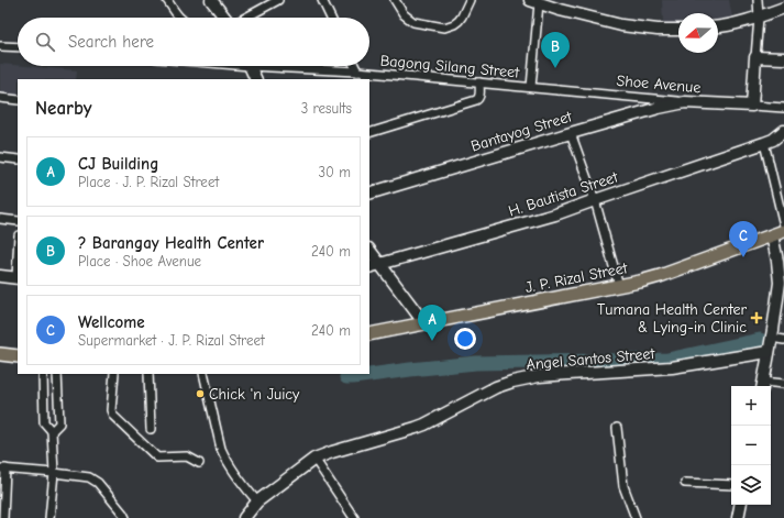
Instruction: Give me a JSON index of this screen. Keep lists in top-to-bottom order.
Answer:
{
  "streets": {
    "main road": ["J. P. Rizal Street"],
    "street": [
      "Bagong Silang Street",
      "Shoe Avenue",
      "Bantayog Street",
      "H. Bautista Street",
      "Angel Santos Street"
    ]
  },
  "crossings": [
    ["Bagong Silang Street", "Shoe Avenue"],
    ["Shoe Avenue", "Bantayog Street"]
  ],
  "places": {
    "health": ["Tumana Health Center & Lying-in Clinic"],
    "other": ["Chick 'n Juicy"]
  },
  "north": "left",
  "page": {
    "search": "Search here",
    "pins": ["B", "C", "A"],
    "heading": ["Nearby", "3 results"],
    "list": [
      {
        "mark": "A",
        "name": "CJ Building",
        "note": "Place · J. P. Rizal Street",
        "value": "30 m"
      },
      {
        "mark": "B",
        "name": "? Barangay Health Center",
        "note": "Place · Shoe Avenue",
        "value": "240 m"
      },
      {
        "mark": "C",
        "name": "Wellcome",
        "note": "Supermarket · J. P. Rizal Street",
        "value": "240 m"
      }
    ],
    "map_buttons": ["+", "−"]
  }
}
